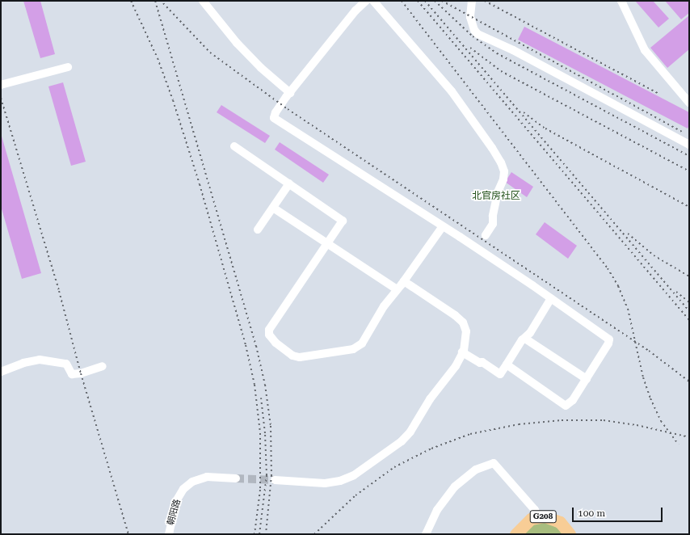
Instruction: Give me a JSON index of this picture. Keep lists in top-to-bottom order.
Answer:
{
  "streets": {
    "highway": ["G208"],
    "street": ["朝阳路"]
  },
  "districts": ["北官房社区"],
  "scale_bar": "100 m"
}
